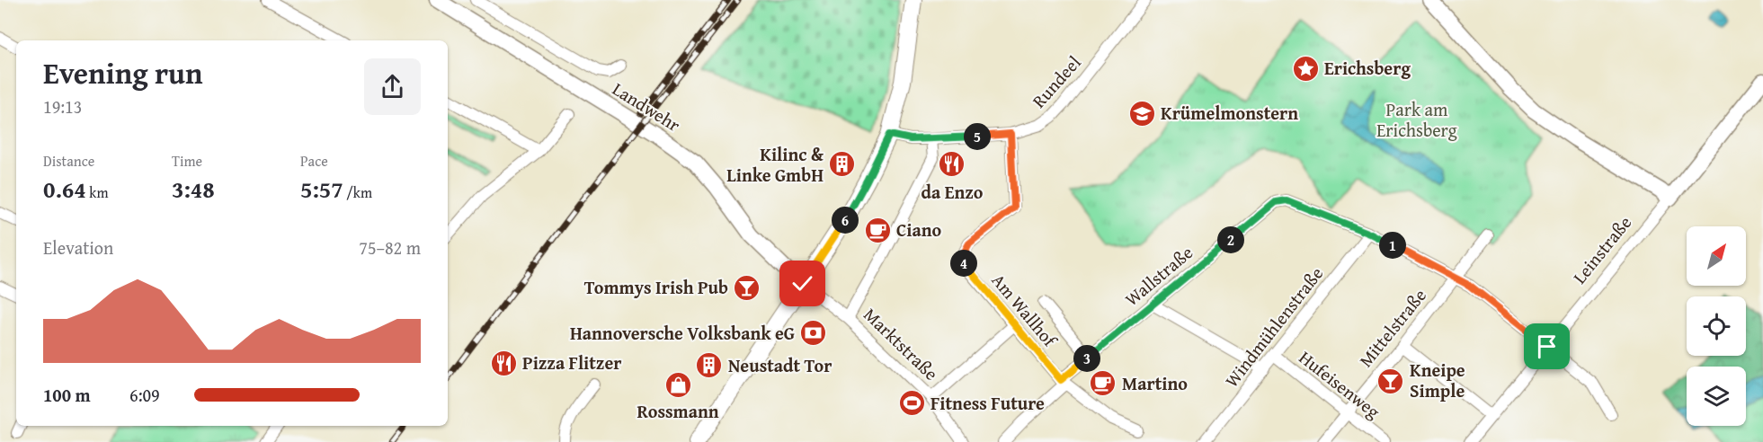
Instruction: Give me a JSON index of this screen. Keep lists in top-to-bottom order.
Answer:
{
  "streets": {
    "street": [
      "Rundeel",
      "Landwehr",
      "Leinstraße",
      "Wallstraße",
      "Am Wallhof",
      "Windmühlenstraße",
      "Mittelstraße",
      "Marktstraße",
      "Hufeisenweg"
    ]
  },
  "crossings": [
    ["Rundeel", "Am Wallhof"],
    ["Landwehr", "Marktstraße"],
    ["Wallstraße", "Am Wallhof"],
    ["Wallstraße", "Windmühlenstraße"],
    ["Windmühlenstraße", "Hufeisenweg"],
    ["Mittelstraße", "Hufeisenweg"]
  ],
  "parks": ["Park am Erichsberg"],
  "places": {
    "place": ["Erichsberg"],
    "school or university": ["Krümelmonstern"],
    "building": ["Kilinc & Linke GmbH", "Neustadt Tor"],
    "restaurant": ["da Enzo", "Pizza Flitzer"],
    "cafe": ["Ciano", "Martino"],
    "bar": ["Tommys Irish Pub", "Kneipe Simple"],
    "bank": ["Hannoversche Volksbank eG"],
    "shop": ["Rossmann"],
    "sports": ["Fitness Future"]
  },
  "north": "top right",
  "page": {
    "heading": ["Evening run", "19:13"],
    "pins": [
      "5",
      "6",
      "2",
      "1",
      "4",
      "3"
    ],
    "stats": [
      ["Distance", "0.64 km"],
      ["Time", "3:48"],
      ["Pace", "5:57 /km"]
    ],
    "chart": ["Elevation", "75–82 m"],
    "list": [
      {
        "name": "100 m",
        "note": "6:09"
      }
    ]
  }
}
